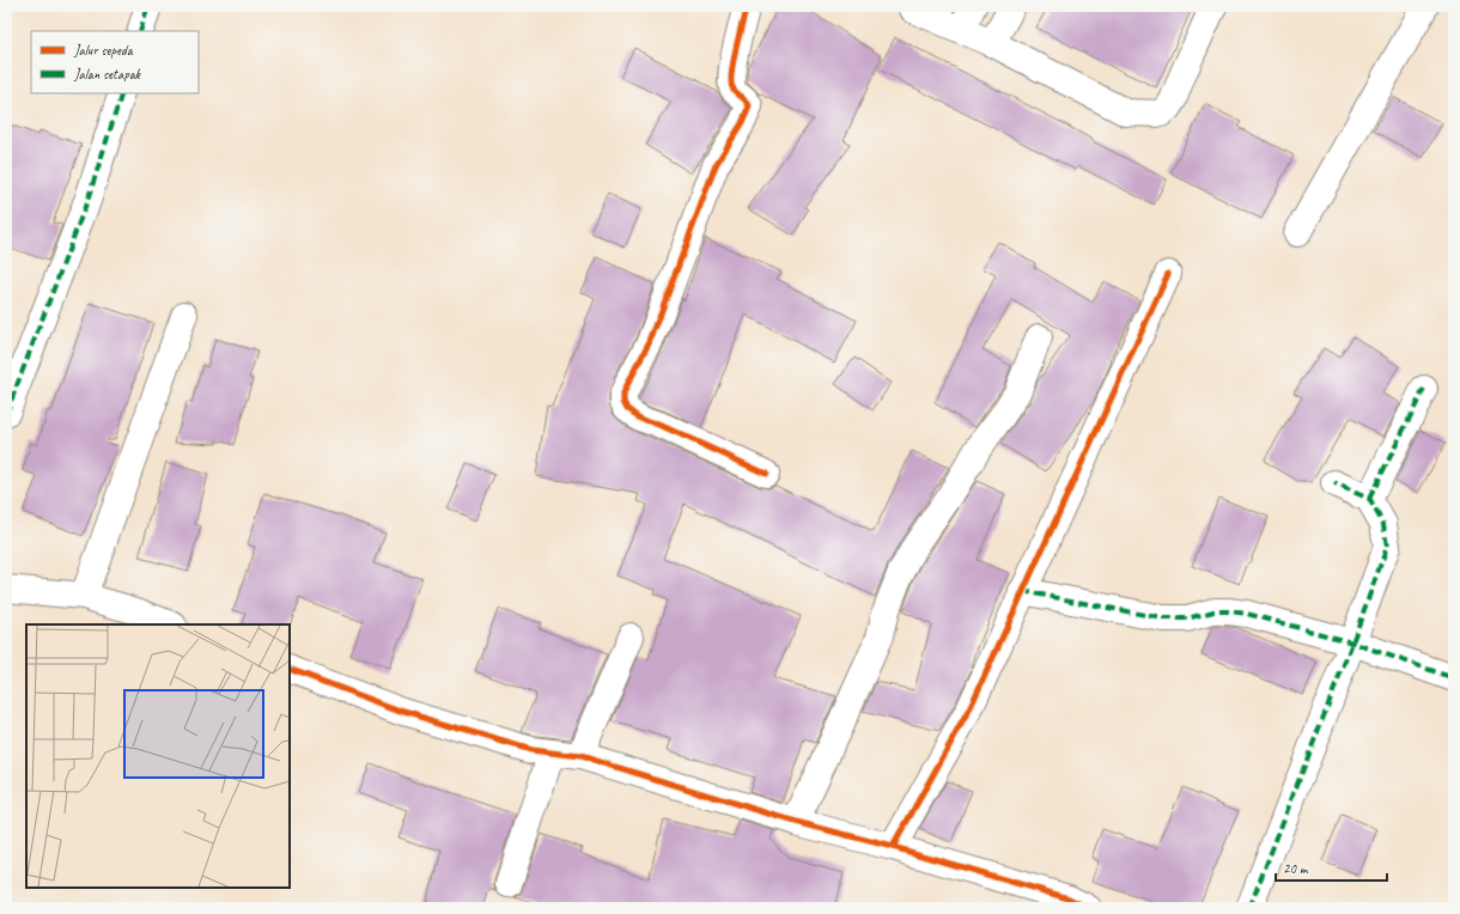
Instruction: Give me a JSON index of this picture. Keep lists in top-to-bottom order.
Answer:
{
  "legend": ["Jalur sepeda", "Jalan setapak"],
  "scale_bar": "20 m"
}
